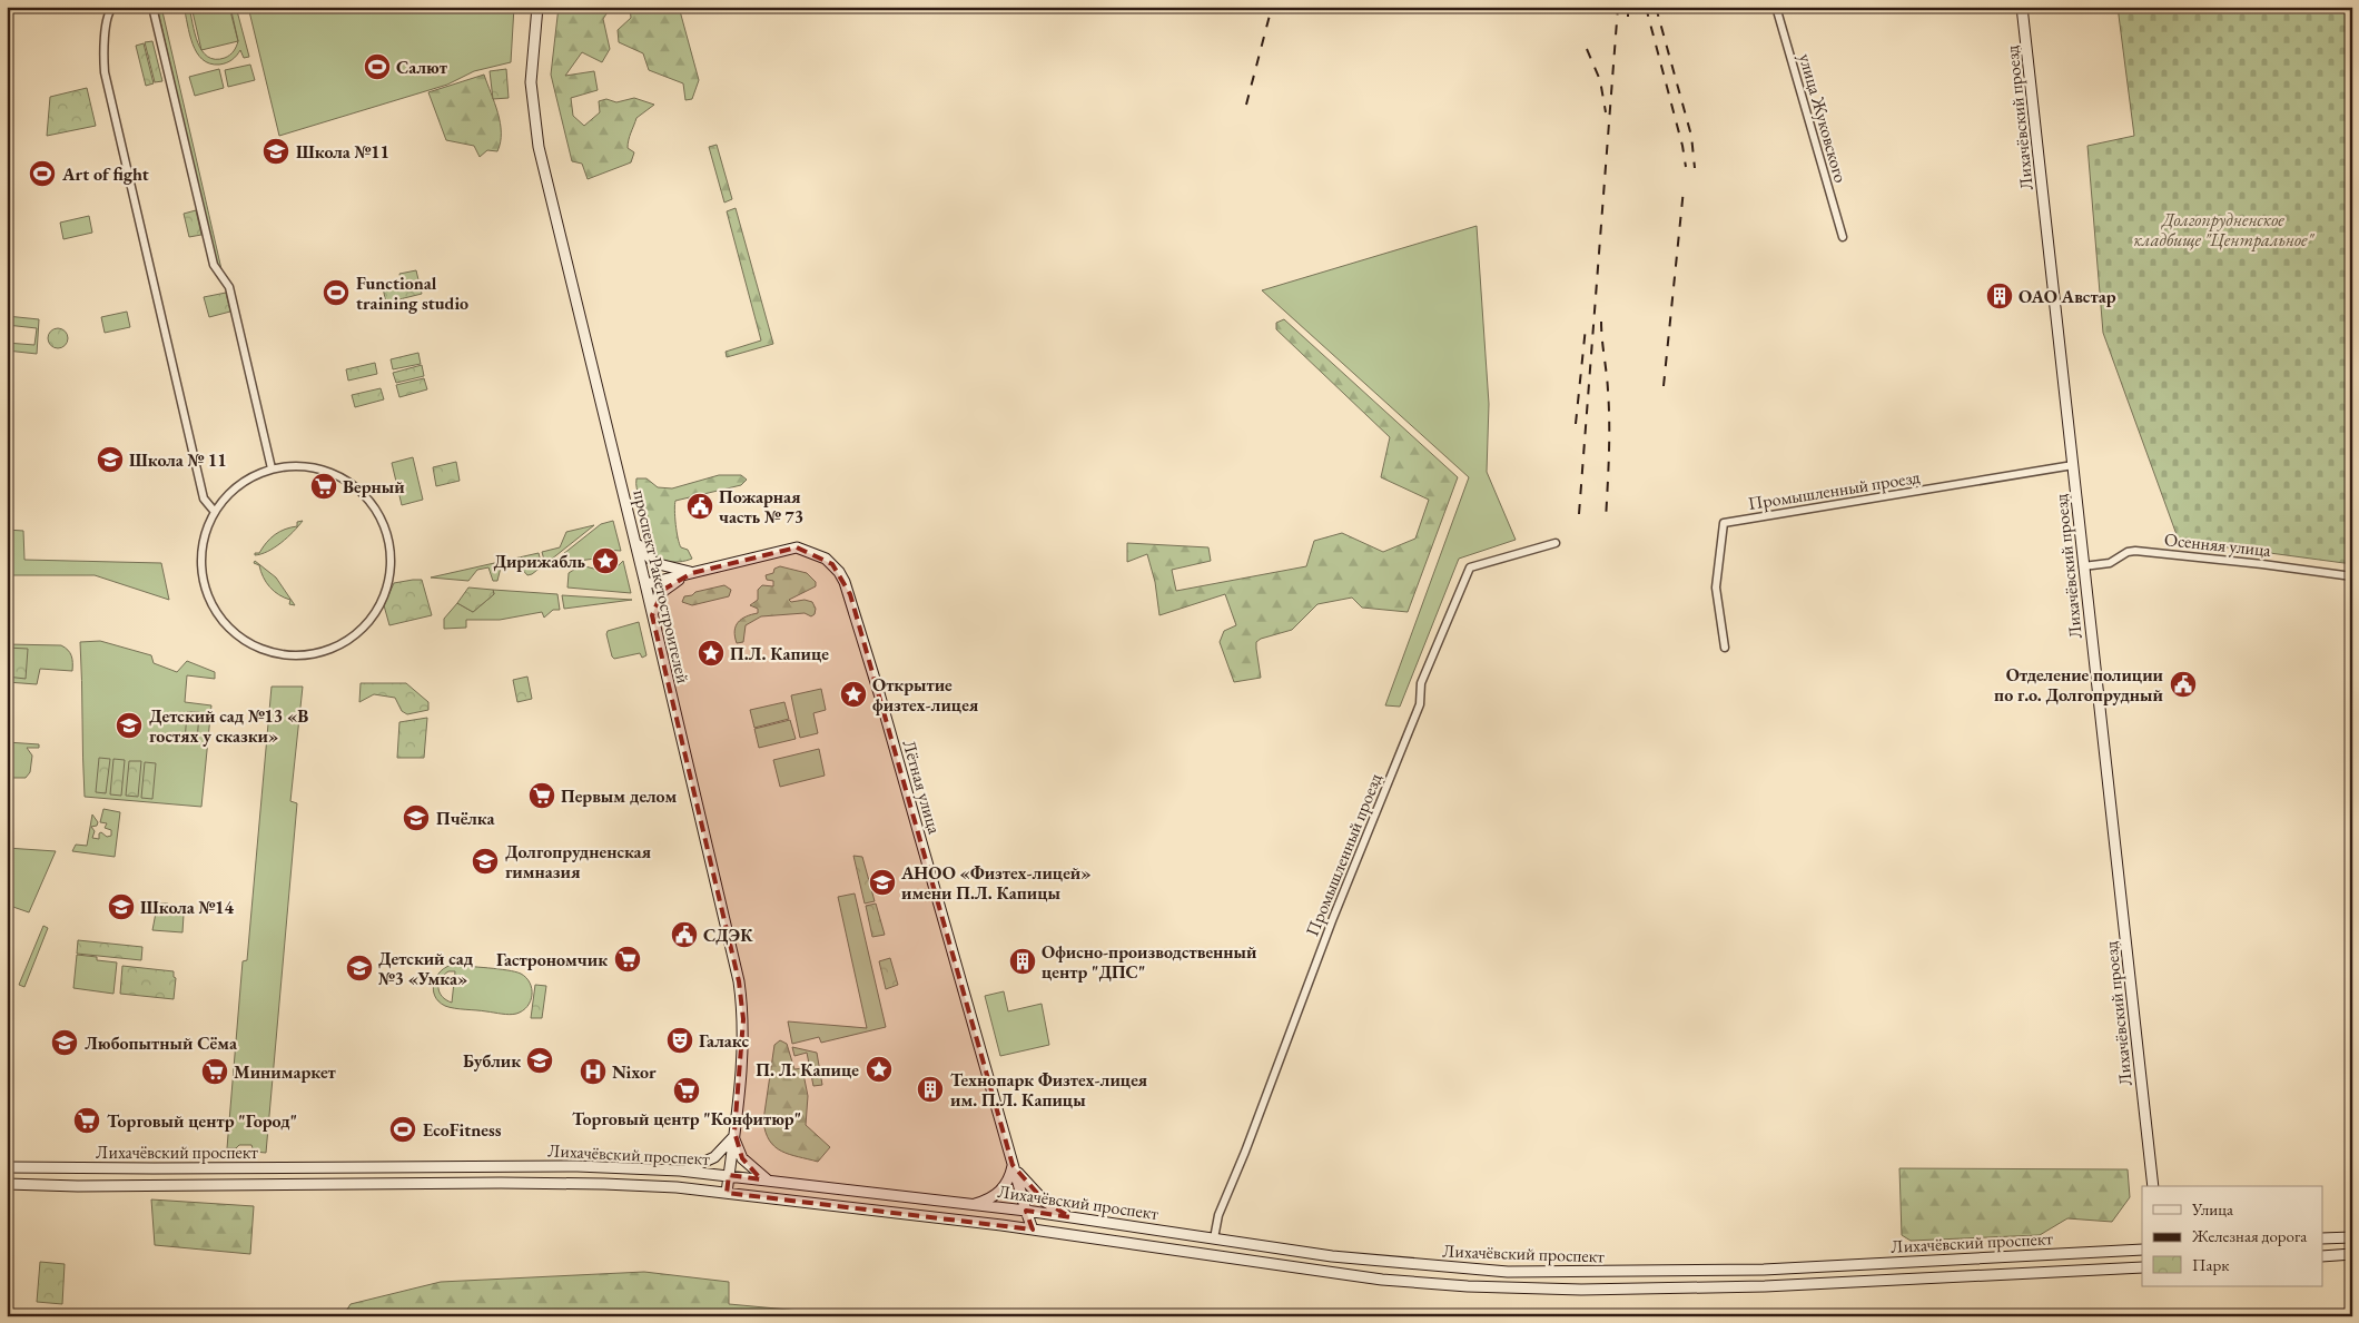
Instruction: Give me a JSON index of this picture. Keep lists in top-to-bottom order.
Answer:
{
  "streets": {
    "main road": [
      "Лихачёвский проезд",
      "проспект Ракетостроителей",
      "Лётная улица",
      "Лихачёвский проспект"
    ],
    "street": ["улица Жуковского", "Промышленный проезд", "Осенняя улица"]
  },
  "crossings": [
    ["Лихачёвский проезд", "Промышленный проезд"],
    ["Лихачёвский проезд", "Осенняя улица"],
    ["Промышленный проезд", "Лихачёвский проспект"],
    ["проспект Ракетостроителей", "Лётная улица"],
    ["проспект Ракетостроителей", "Лихачёвский проспект"],
    ["Лётная улица", "Лихачёвский проспект"]
  ],
  "parks": ["Долгопрудненское кладбище \"Центральное\""],
  "places": {
    "sports": [
      "Салют",
      "Art of fight",
      "Functional training studio",
      "EcoFitness"
    ],
    "school or university": [
      "Школа №11",
      "Школа № 11",
      "Детский сад №13 «В гостях у сказки»",
      "Пчёлка",
      "Долгопрудненская гимназия",
      "АНОО «Физтех-лицей» имени П.Л. Капицы",
      "Школа №14",
      "Детский сад №3 «Умка»",
      "Любопытный Сёма",
      "Бублик"
    ],
    "building": ["ОАО Австар", "Офисно-производственный центр \"ДПС\"", "Технопарк Физтех-лицея им. П.Л. Капицы"],
    "supermarket": [
      "Верный",
      "Первым делом",
      "Гастрономчик",
      "Минимаркет",
      "Торговый центр \"Конфитюр\"",
      "Торговый центр \"Город\""
    ],
    "public building": ["Пожарная часть № 73", "Отделение полиции по г.о. Долгопрудный", "СДЭК"],
    "place": [
      "Дирижабль",
      "П.Л. Капице",
      "Открытие физтех-лицея",
      "П. Л. Капице"
    ],
    "theatre": ["Галакс"],
    "hospital": ["Nixor"]
  },
  "legend": ["Улица", "Железная дорога", "Парк"]
}
